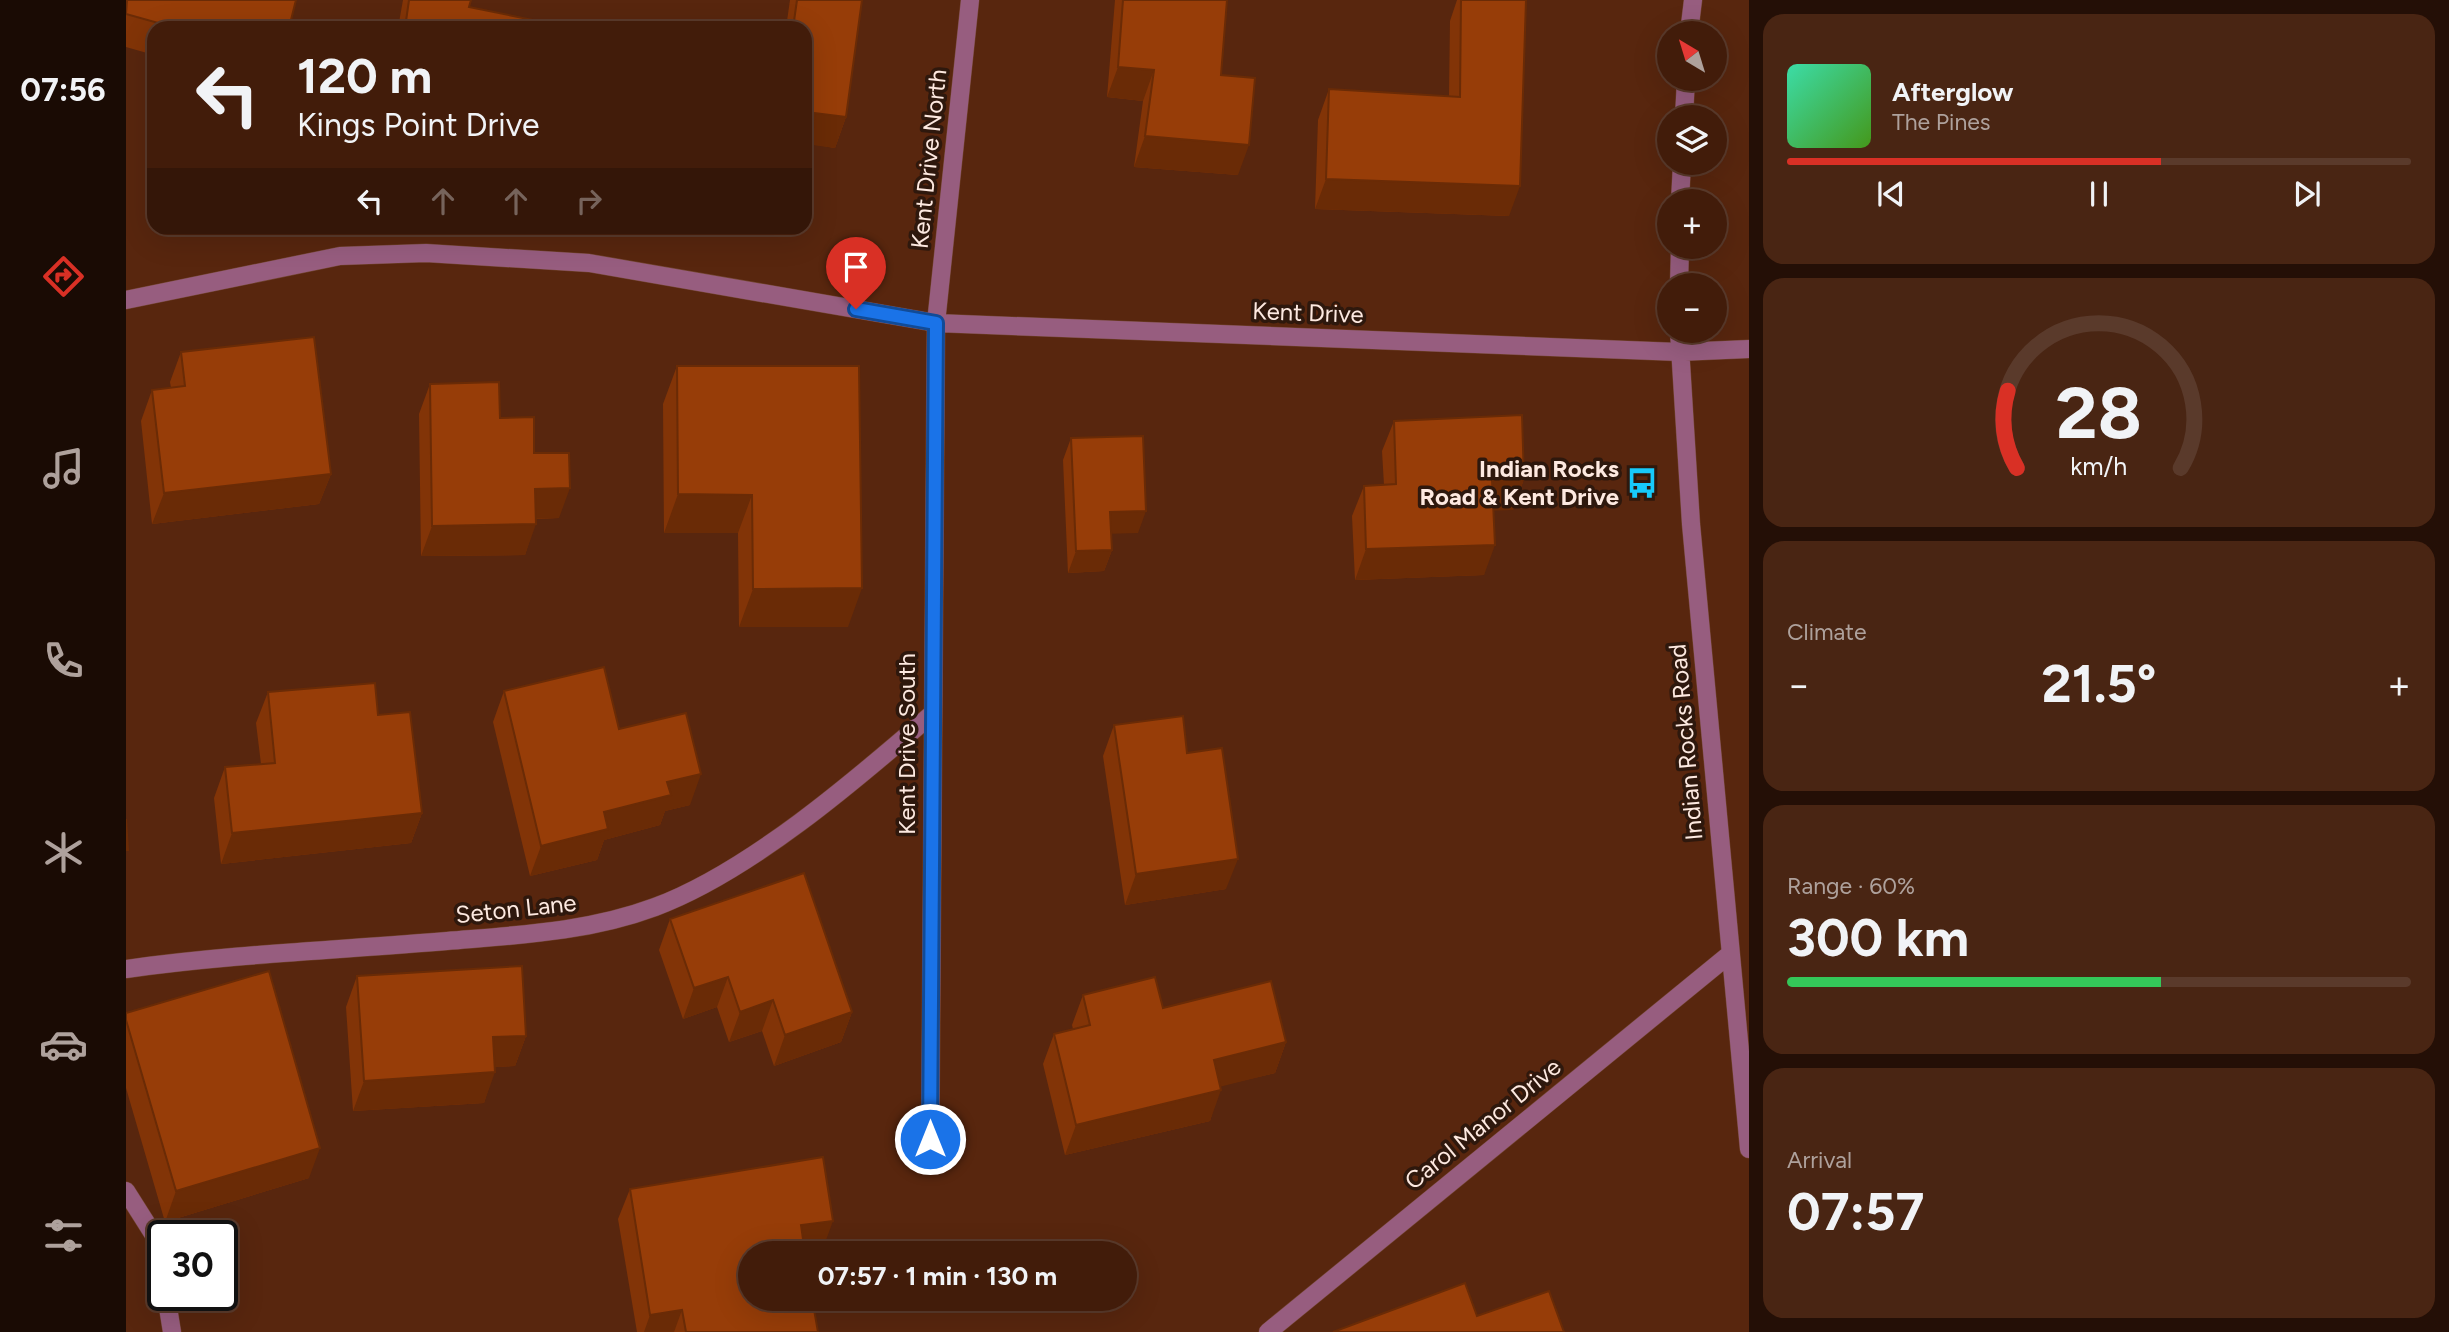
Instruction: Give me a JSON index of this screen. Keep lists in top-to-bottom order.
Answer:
{
  "streets": {
    "street": [
      "Kent Drive North",
      "Kent Drive",
      "Indian Rocks Road",
      "Kent Drive South",
      "Seton Lane",
      "Carol Manor Drive"
    ]
  },
  "crossings": [
    ["Kent Drive North", "Kent Drive"],
    ["Kent Drive North", "Kent Drive South"],
    ["Kent Drive", "Indian Rocks Road"],
    ["Kent Drive", "Kent Drive South"],
    ["Indian Rocks Road", "Carol Manor Drive"],
    ["Kent Drive South", "Seton Lane"]
  ],
  "places": {
    "bus stop": ["Indian Rocks Road & Kent Drive"]
  },
  "north": "top left",
  "page": {
    "tabs": "07:56",
    "map_buttons": ["+", "−"],
    "turn": ["120 m", "Kings Point Drive"],
    "song": ["Afterglow", "The Pines"],
    "tile": [
      "Climate",
      ["Range · 60%", "300 km"],
      ["Arrival", "07:57"]
    ],
    "heat": ["−", "21.5°", "+"],
    "limit": "30",
    "trip": "07:57 · 1 min · 130 m",
    "gauge": ["28", "km/h"]
  }
}
